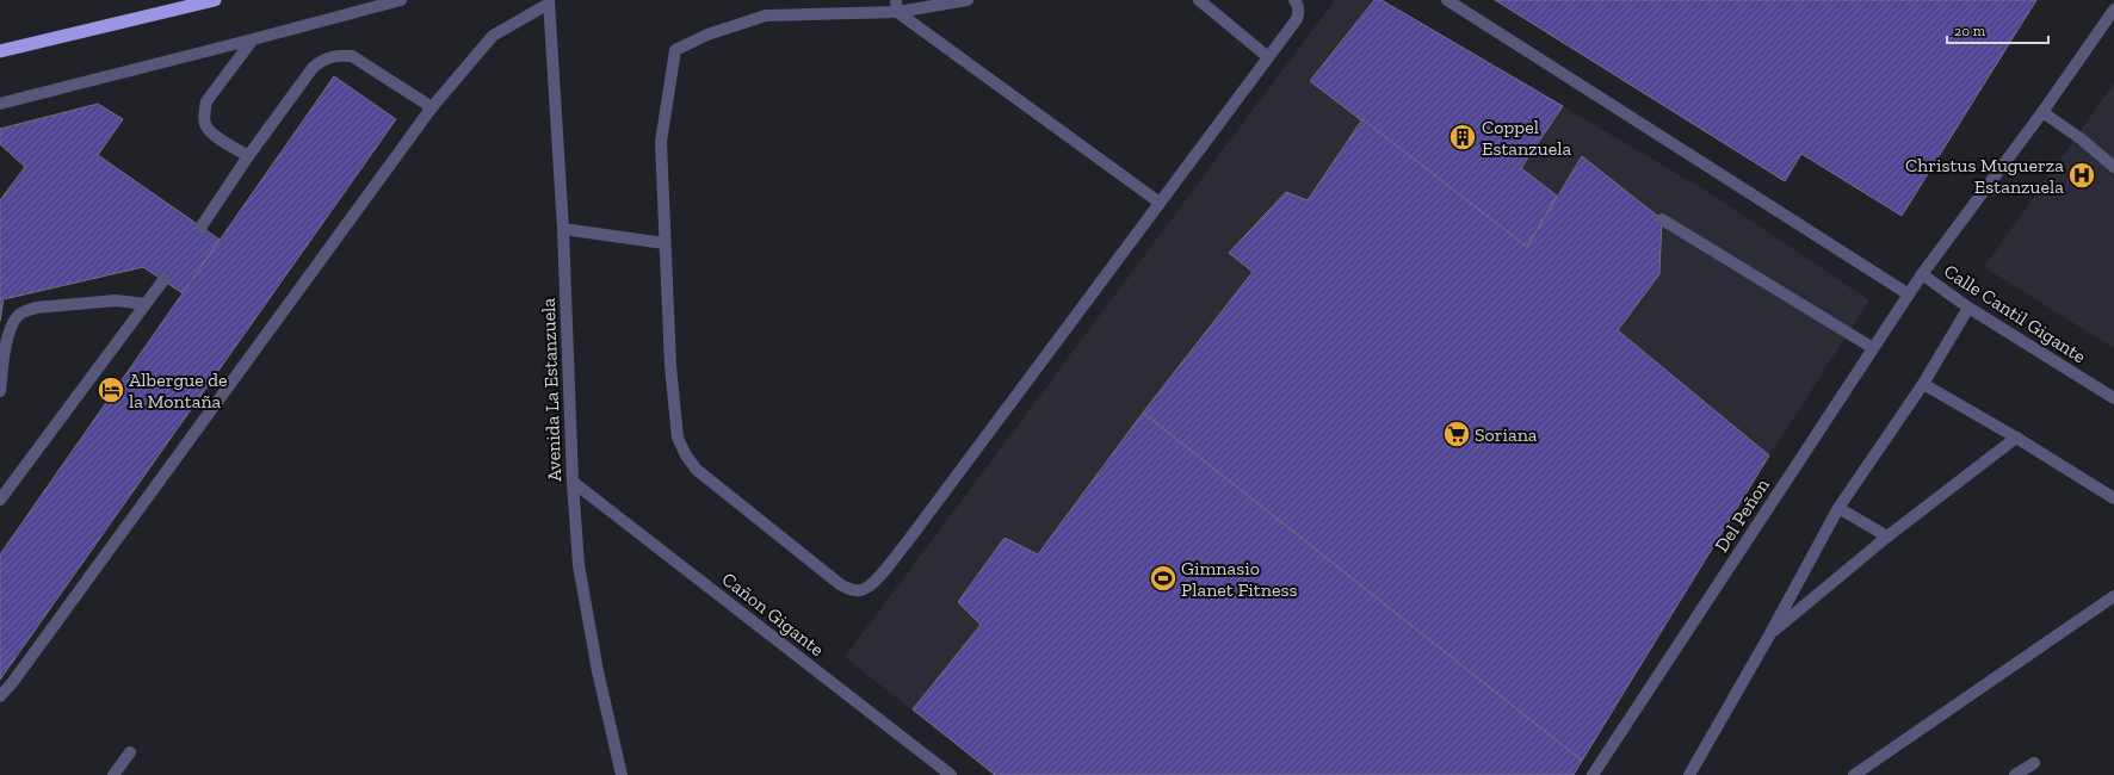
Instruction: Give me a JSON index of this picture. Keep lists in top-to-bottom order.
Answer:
{
  "streets": {
    "street": [
      "Calle Cantil Gigante",
      "Avenida La Estanzuela",
      "Del Peñon",
      "Cañon Gigante"
    ]
  },
  "crossings": [
    ["Calle Cantil Gigante", "Del Peñon"],
    ["Avenida La Estanzuela", "Cañon Gigante"]
  ],
  "places": {
    "building": ["Coppel Estanzuela"],
    "hospital": ["Christus Muguerza Estanzuela"],
    "hotel": ["Albergue de la Montaña"],
    "supermarket": ["Soriana"],
    "sports": ["Gimnasio Planet Fitness"]
  },
  "scale_bar": "20 m"
}
